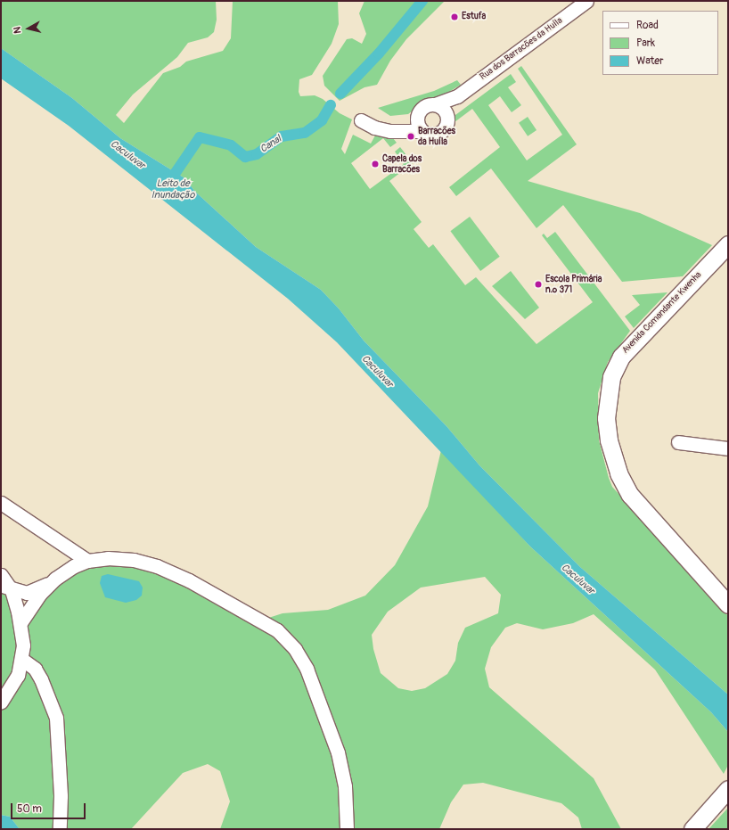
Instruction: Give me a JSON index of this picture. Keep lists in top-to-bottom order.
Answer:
{
  "streets": {
    "main road": ["Avenida Comandante Kwenha"],
    "street": ["Rua dos Barracões da Huíla"]
  },
  "water": ["Canal", "Caculuvar", "Leito de Inundação"],
  "places": [
    "Estufa",
    "Barracões da Huíla",
    "Capela dos Barracões",
    "Escola Primária n.º 371"
  ],
  "legend": ["Road", "Park", "Water"],
  "scale_bar": "50 m",
  "north": "left"
}
